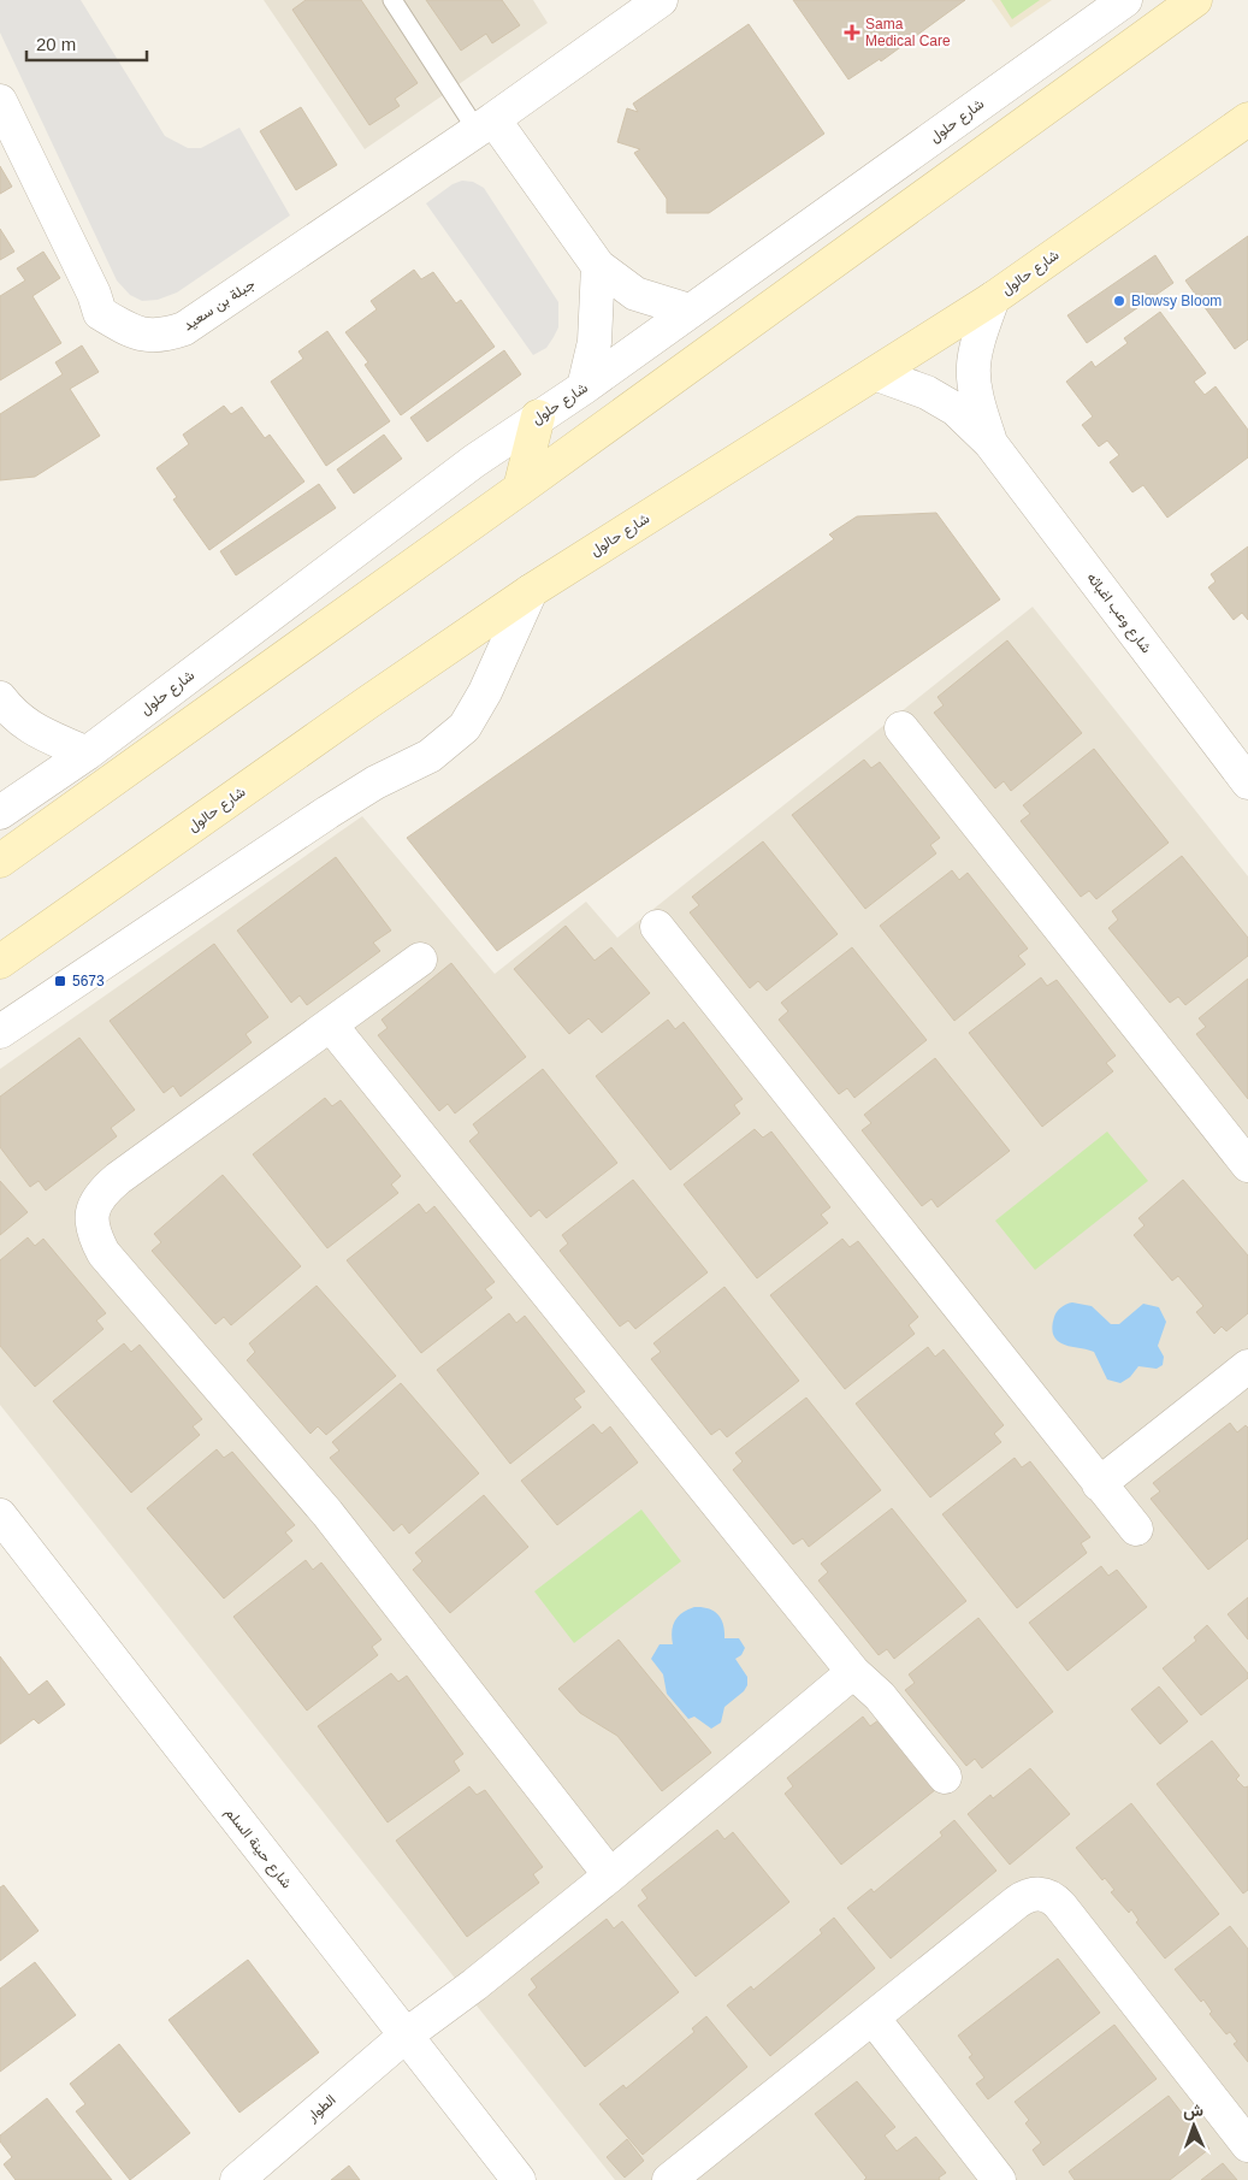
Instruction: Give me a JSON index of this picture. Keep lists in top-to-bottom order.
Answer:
{
  "streets": {
    "main road": ["شارع حالول"],
    "street": [
      "شارع حلول",
      "جبلة بن سعيد",
      "شارع وعب اغباثه",
      "شارع حينة السلم",
      "الطوار"
    ]
  },
  "crossings": [
    ["شارع حالول", "شارع وعب اغباثه"],
    ["شارع حينة السلم", "الطوار"]
  ],
  "places": {
    "health": ["Sama Medical Care"],
    "other": ["Blowsy Bloom"],
    "transit": ["5673"]
  },
  "scale_bar": "20 m",
  "north": "top"
}
